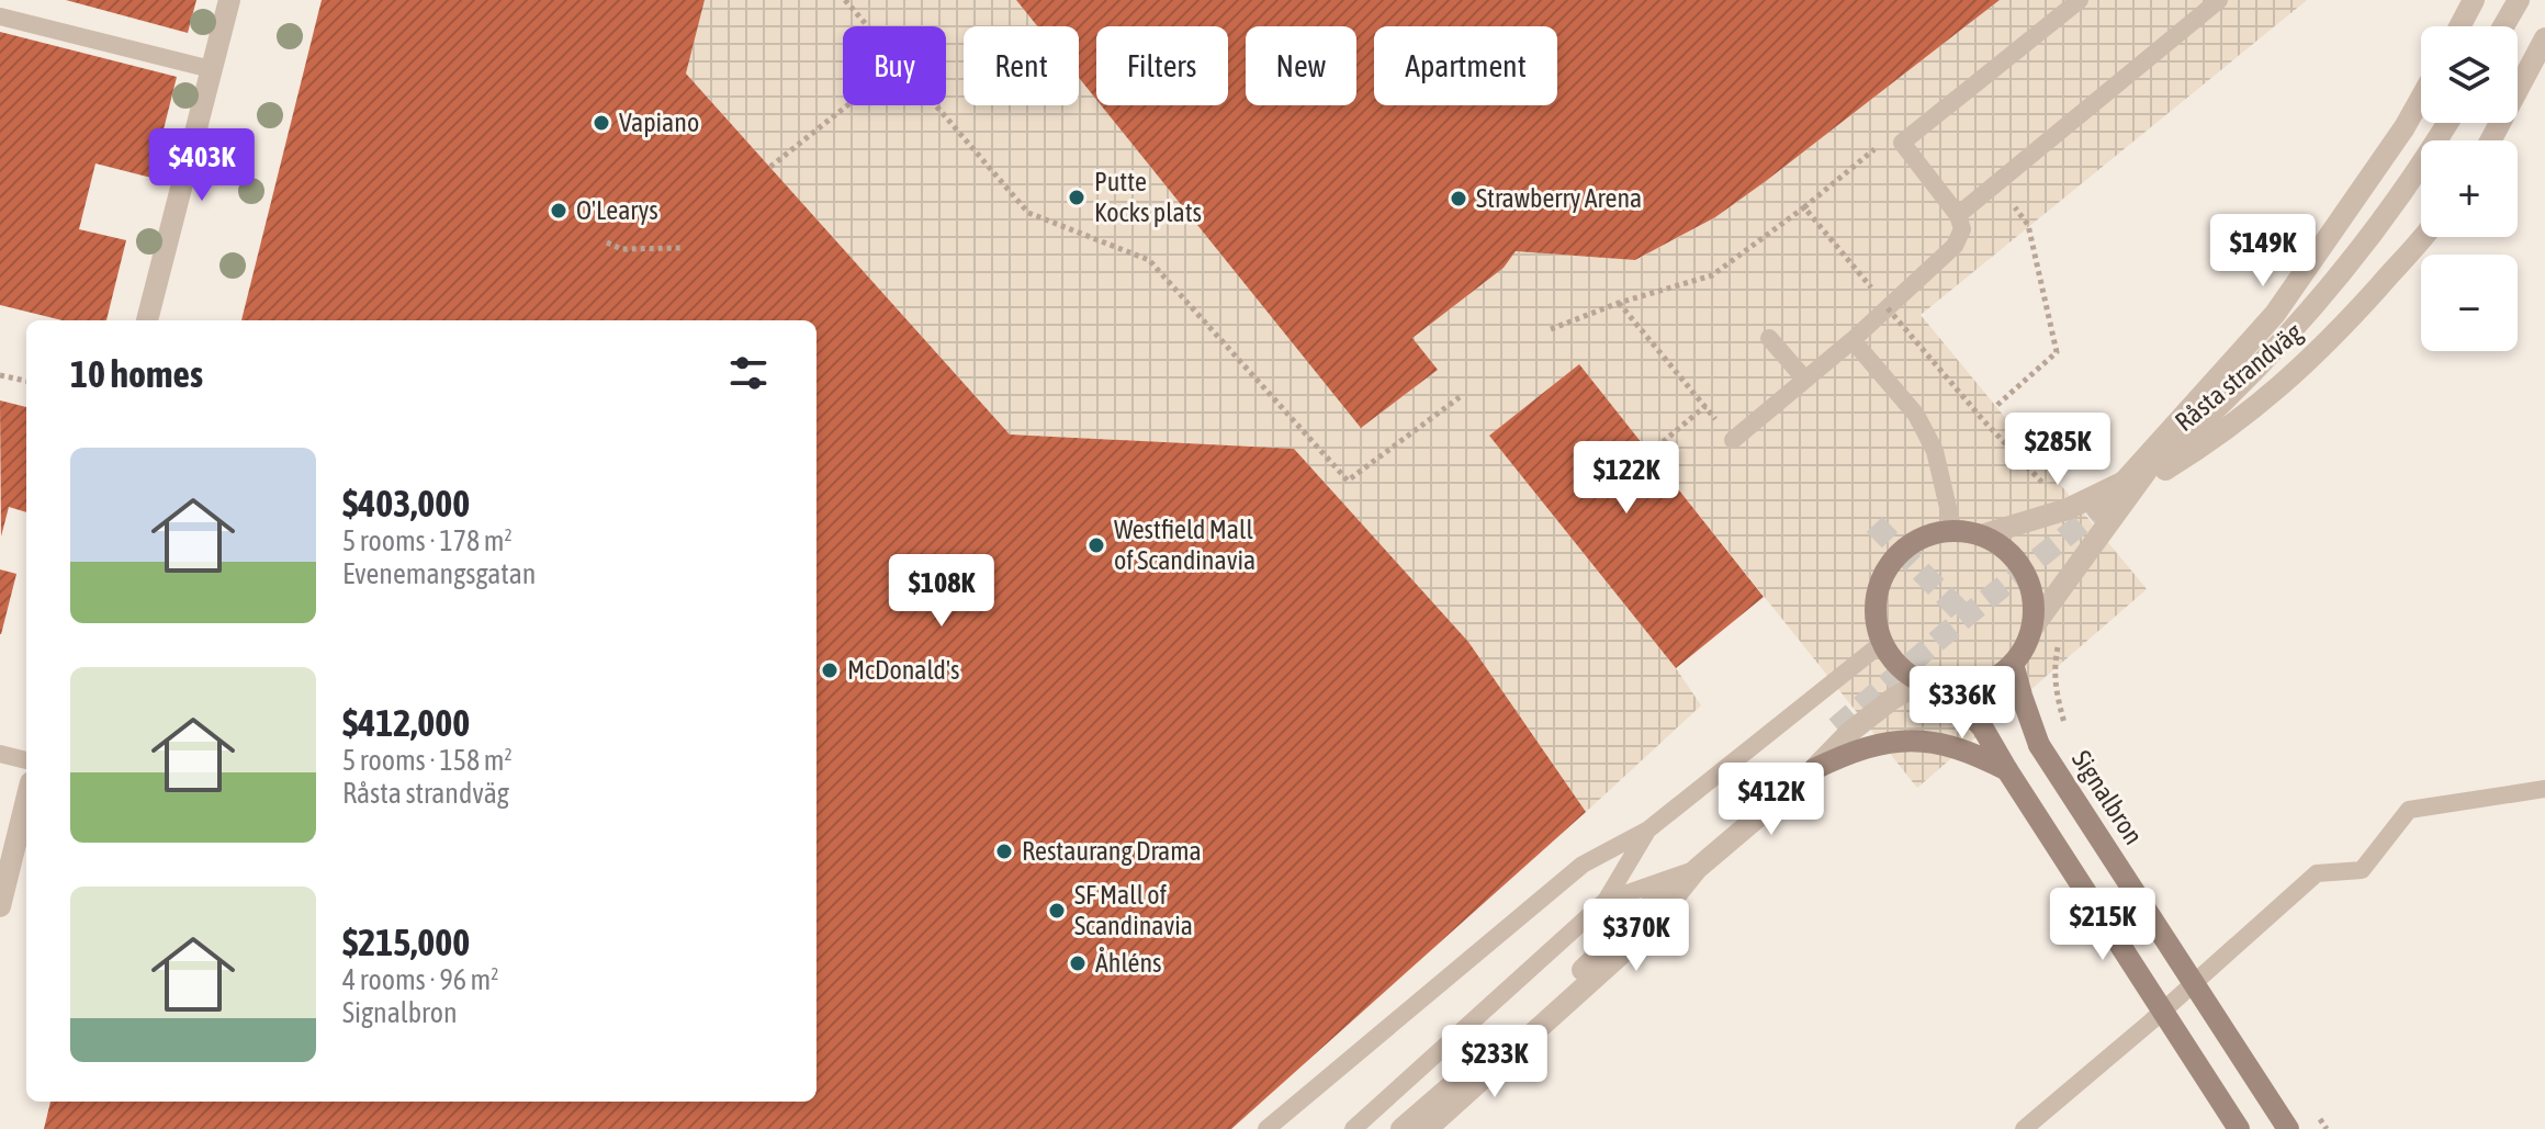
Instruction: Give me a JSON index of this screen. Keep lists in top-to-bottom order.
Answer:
{
  "streets": {
    "street": ["Råsta strandväg", "Signalbron"]
  },
  "crossings": [
    ["Råsta strandväg", "Signalbron"]
  ],
  "places": [
    "Vapiano",
    "Putte Kocks plats",
    "Strawberry Arena",
    "O'Learys",
    "Westfield Mall of Scandinavia",
    "McDonald's",
    "Restaurang Drama",
    "SF Mall of Scandinavia",
    "Åhléns"
  ],
  "page": {
    "map_buttons": ["+", "−"],
    "chip": [
      "Buy",
      "Rent",
      "Filters",
      "New",
      "Apartment"
    ],
    "price": [
      "$403K",
      "$149K",
      "$285K",
      "$122K",
      "$108K",
      "$336K",
      "$412K",
      "$215K",
      "$370K",
      "$233K"
    ],
    "heading": "10 homes",
    "list": [
      {
        "name": "$403,000",
        "note": "5 rooms · 178 m² · Evenemangsgatan"
      },
      {
        "name": "$412,000",
        "note": "5 rooms · 158 m² · Råsta strandväg"
      },
      {
        "name": "$215,000",
        "note": "4 rooms · 96 m² · Signalbron"
      }
    ]
  }
}
